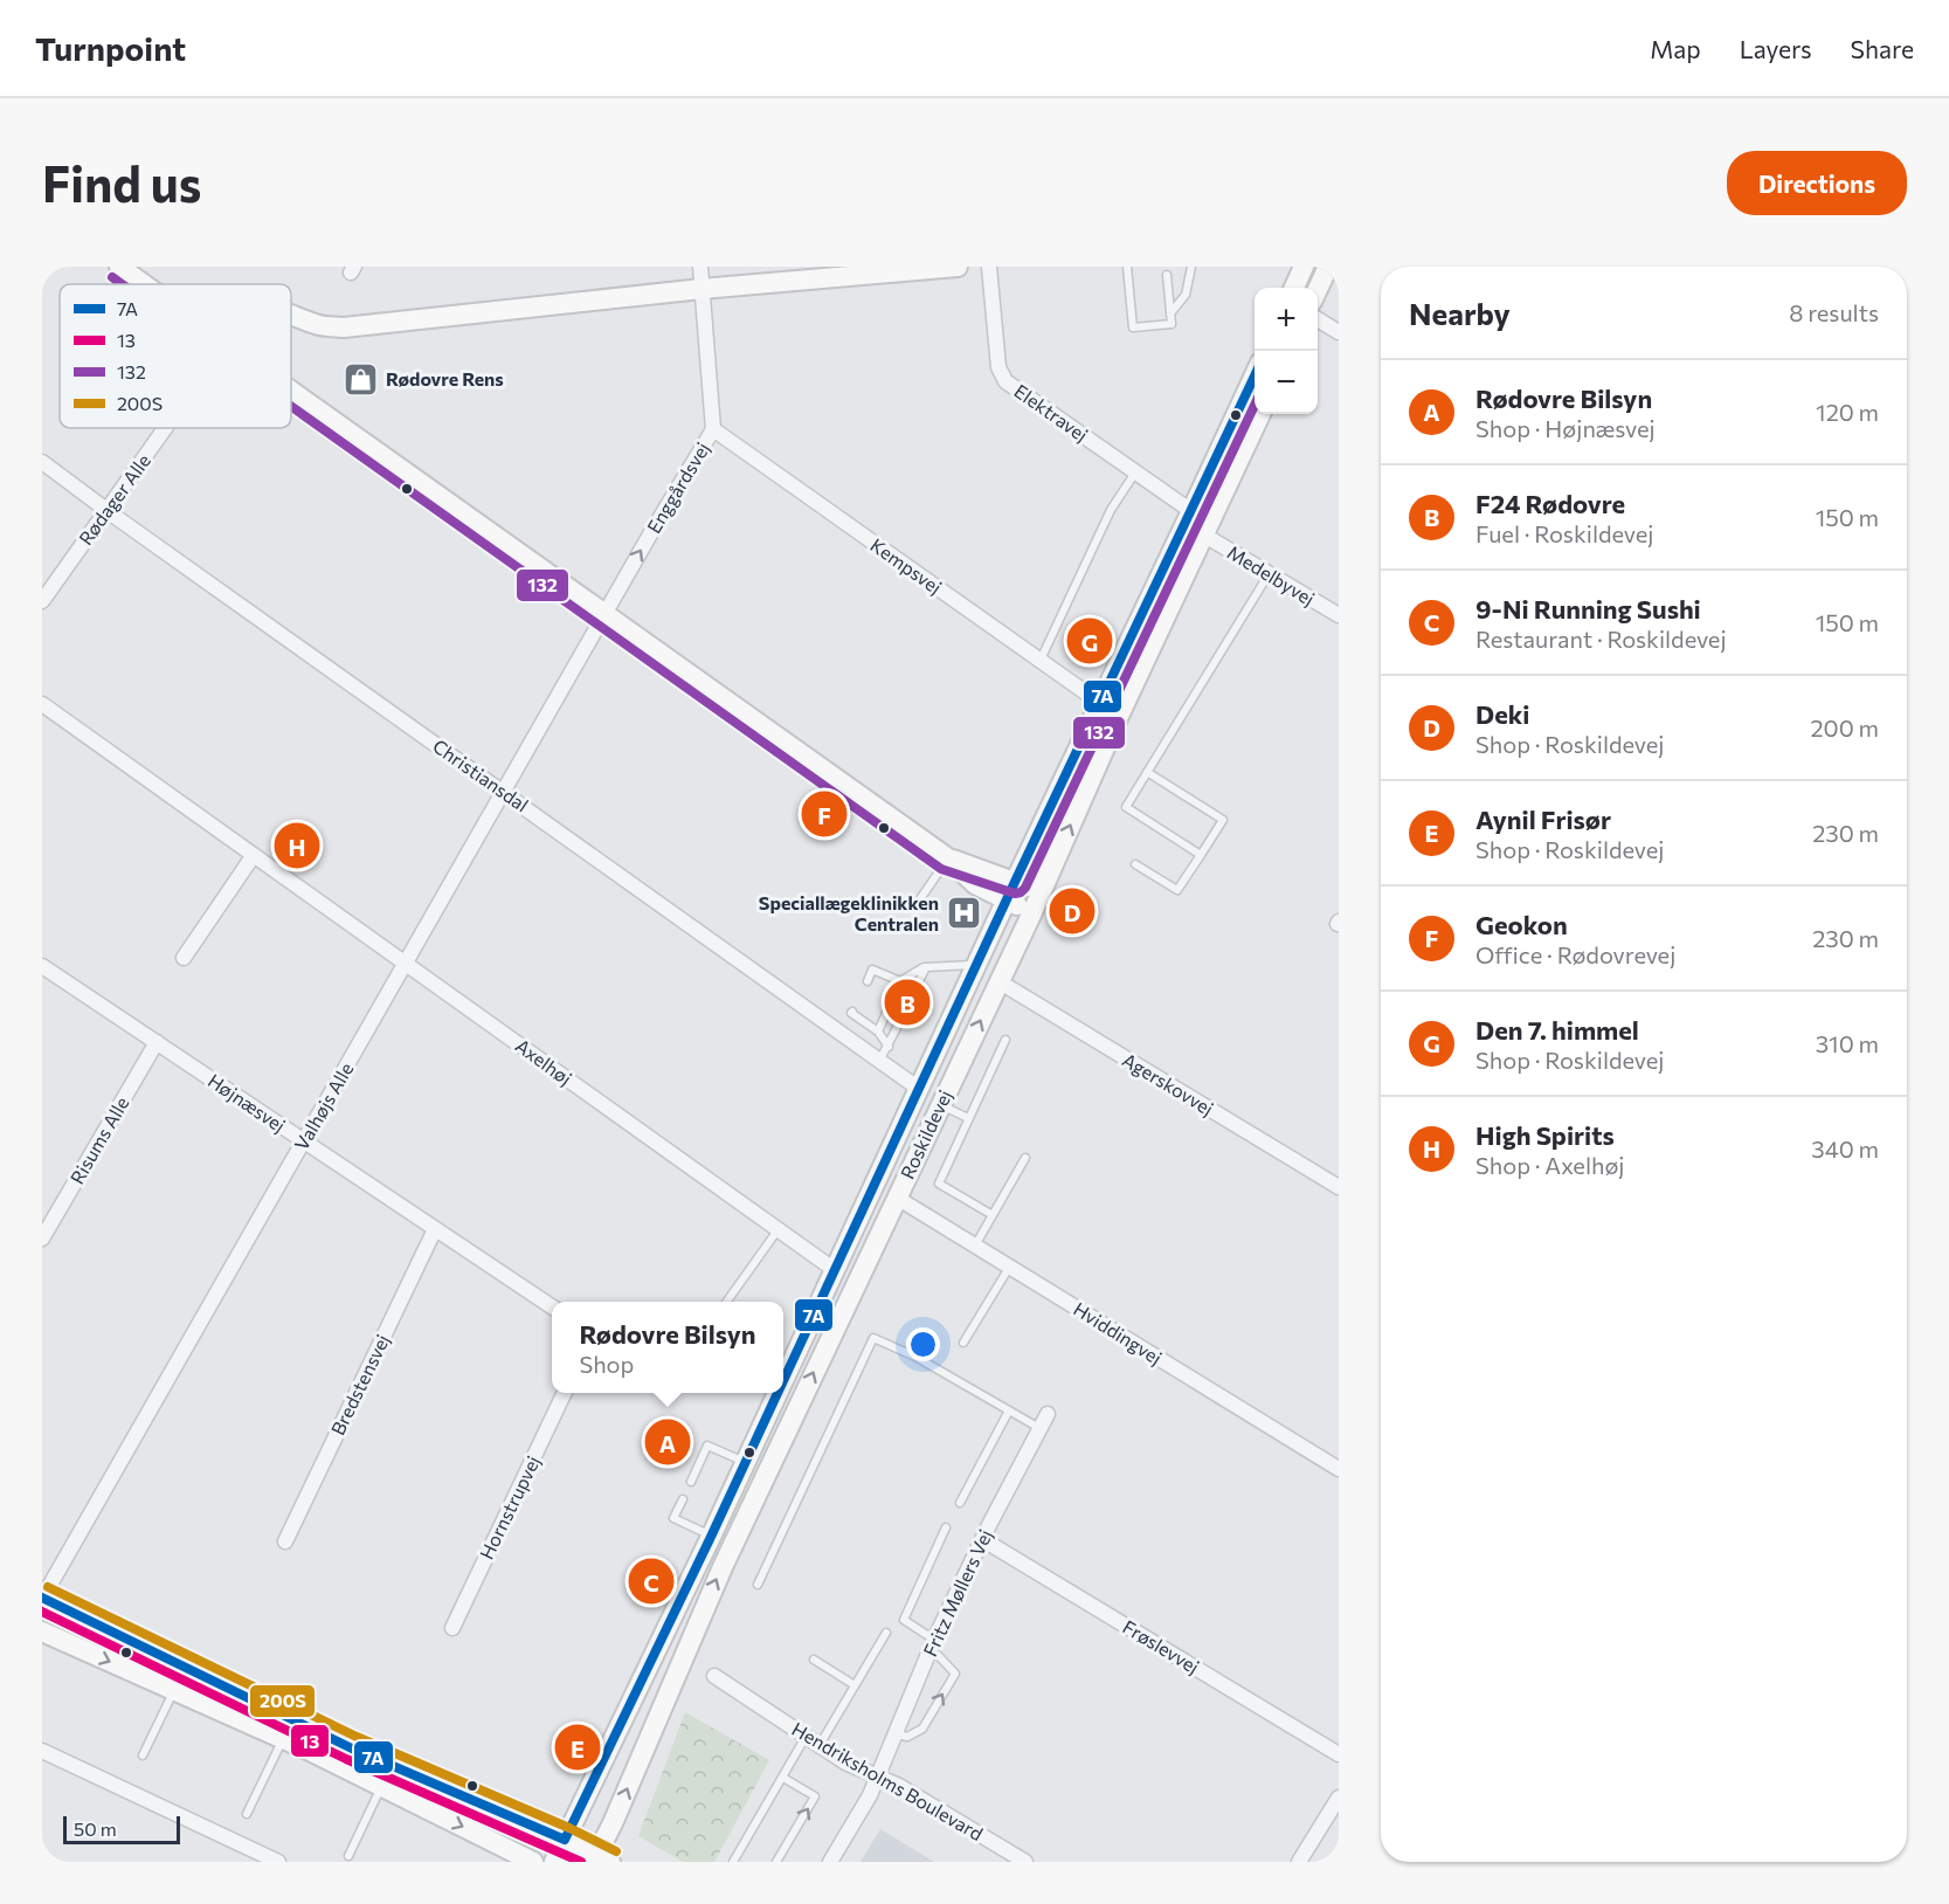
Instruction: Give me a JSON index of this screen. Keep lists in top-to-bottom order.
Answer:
{
  "streets": {
    "main road": ["Roskildevej"],
    "street": [
      "Elektravej",
      "Enggårdsvej",
      "Rødager Alle",
      "Kempsvej",
      "Medelbyvej",
      "Christiansdal",
      "Axelhøj",
      "Agerskovvej",
      "Højnæsvej",
      "Valhøjs Alle",
      "Risums Alle",
      "Hviddingvej",
      "Bredstensvej",
      "Hornstrupvej",
      "Fritz Møllers Vej",
      "Frøslevvej",
      "Hendriksholms Boulevard"
    ]
  },
  "crossings": [
    ["Elektravej", "Roskildevej"],
    ["Enggårdsvej", "Kempsvej"],
    ["Enggårdsvej", "Valhøjs Alle"],
    ["Rødager Alle", "Christiansdal"],
    ["Kempsvej", "Roskildevej"],
    ["Medelbyvej", "Roskildevej"],
    ["Christiansdal", "Valhøjs Alle"],
    ["Christiansdal", "Roskildevej"],
    ["Axelhøj", "Valhøjs Alle"],
    ["Axelhøj", "Roskildevej"],
    ["Agerskovvej", "Roskildevej"],
    ["Højnæsvej", "Valhøjs Alle"],
    ["Højnæsvej", "Risums Alle"],
    ["Højnæsvej", "Bredstensvej"],
    ["Roskildevej", "Hviddingvej"],
    ["Fritz Møllers Vej", "Frøslevvej"],
    ["Fritz Møllers Vej", "Hendriksholms Boulevard"]
  ],
  "one_way": ["Enggårdsvej"],
  "places": {
    "shop": ["Rødovre Rens"],
    "hospital": ["Speciallægeklinikken Centralen"]
  },
  "lines": [
    "transit line 132",
    "transit line 7A",
    "transit line 200S",
    "transit line 13"
  ],
  "legend": [
    "7A",
    "13",
    "132",
    "200S"
  ],
  "scale_bar": "50 m",
  "page": {
    "header": "Turnpoint",
    "nav": ["Map", "Layers", "Share"],
    "buttons": "Directions",
    "title": "Find us",
    "heading": ["Nearby", "8 results"],
    "map_buttons": ["+", "−"],
    "list": [
      {
        "mark": "A",
        "name": "Rødovre Bilsyn",
        "note": "Shop · Højnæsvej",
        "value": "120 m"
      },
      {
        "mark": "B",
        "name": "F24 Rødovre",
        "note": "Fuel · Roskildevej",
        "value": "150 m"
      },
      {
        "mark": "C",
        "name": "9-Ni Running Sushi",
        "note": "Restaurant · Roskildevej",
        "value": "150 m"
      },
      {
        "mark": "D",
        "name": "Deki",
        "note": "Shop · Roskildevej",
        "value": "200 m"
      },
      {
        "mark": "E",
        "name": "Aynil Frisør",
        "note": "Shop · Roskildevej",
        "value": "230 m"
      },
      {
        "mark": "F",
        "name": "Geokon",
        "note": "Office · Rødovrevej",
        "value": "230 m"
      },
      {
        "mark": "G",
        "name": "Den 7. himmel",
        "note": "Shop · Roskildevej",
        "value": "310 m"
      },
      {
        "mark": "H",
        "name": "High Spirits",
        "note": "Shop · Axelhøj",
        "value": "340 m"
      }
    ],
    "pins": [
      "G",
      "F",
      "H",
      "D",
      "B",
      "A",
      "C",
      "E"
    ],
    "popup": ["Rødovre Bilsyn", "Shop"],
    "scale": "50 m"
  }
}
